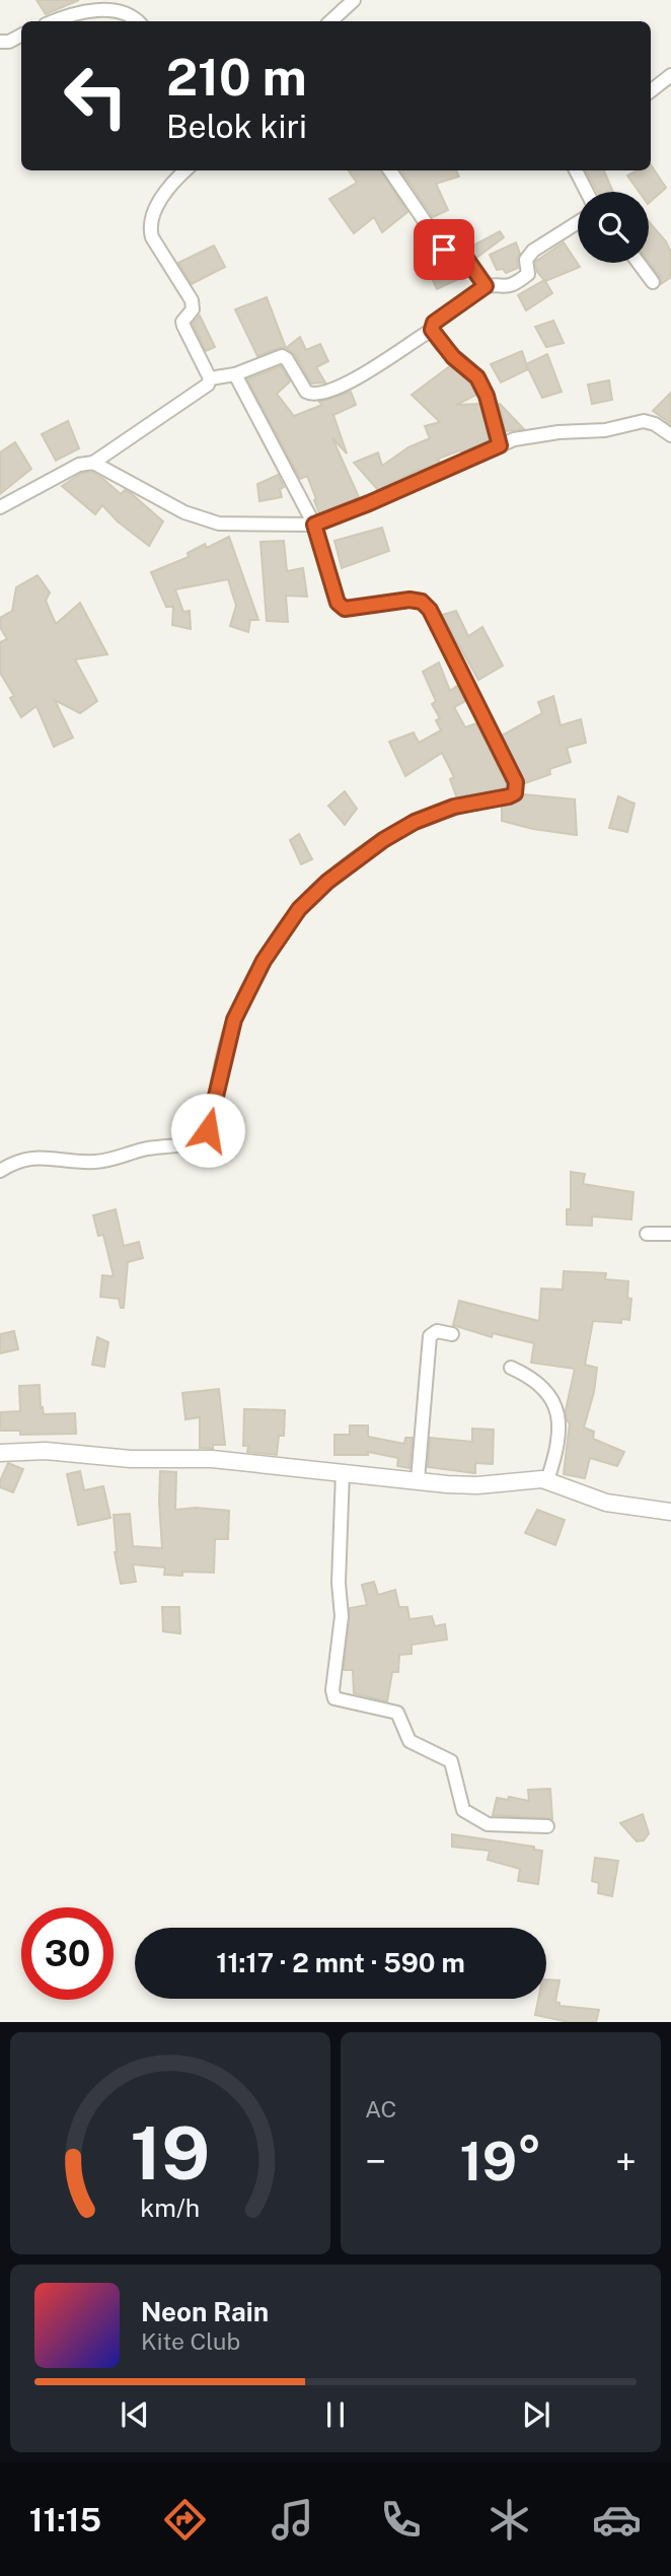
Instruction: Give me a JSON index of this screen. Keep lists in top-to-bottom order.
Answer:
{
  "page": {
    "turn": ["210 m", "Belok kiri"],
    "limit": "30",
    "trip": "11:17 · 2 mnt · 590 m",
    "tile": "AC",
    "heat": ["−", "19°", "+"],
    "song": ["Neon Rain", "Kite Club"],
    "tabs": "11:15",
    "gauge": ["19", "km/h"]
  }
}
